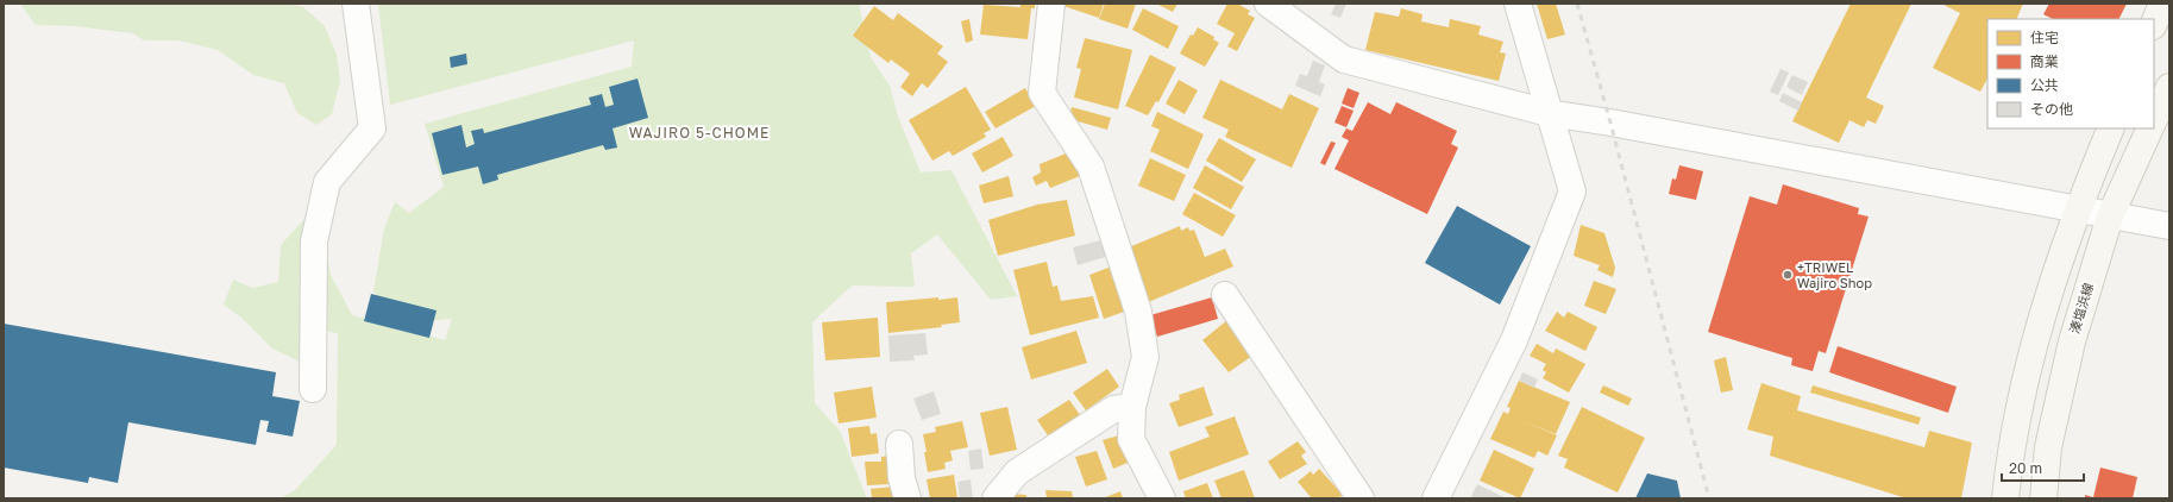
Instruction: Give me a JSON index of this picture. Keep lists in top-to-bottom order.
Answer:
{
  "streets": {
    "main road": ["湊塩浜線"]
  },
  "districts": ["WAJIRO 5-CHOME"],
  "places": ["+TRIWEL Wajiro Shop"],
  "legend": [
    "住宅",
    "商業",
    "公共",
    "その他"
  ],
  "scale_bar": "20 m"
}
